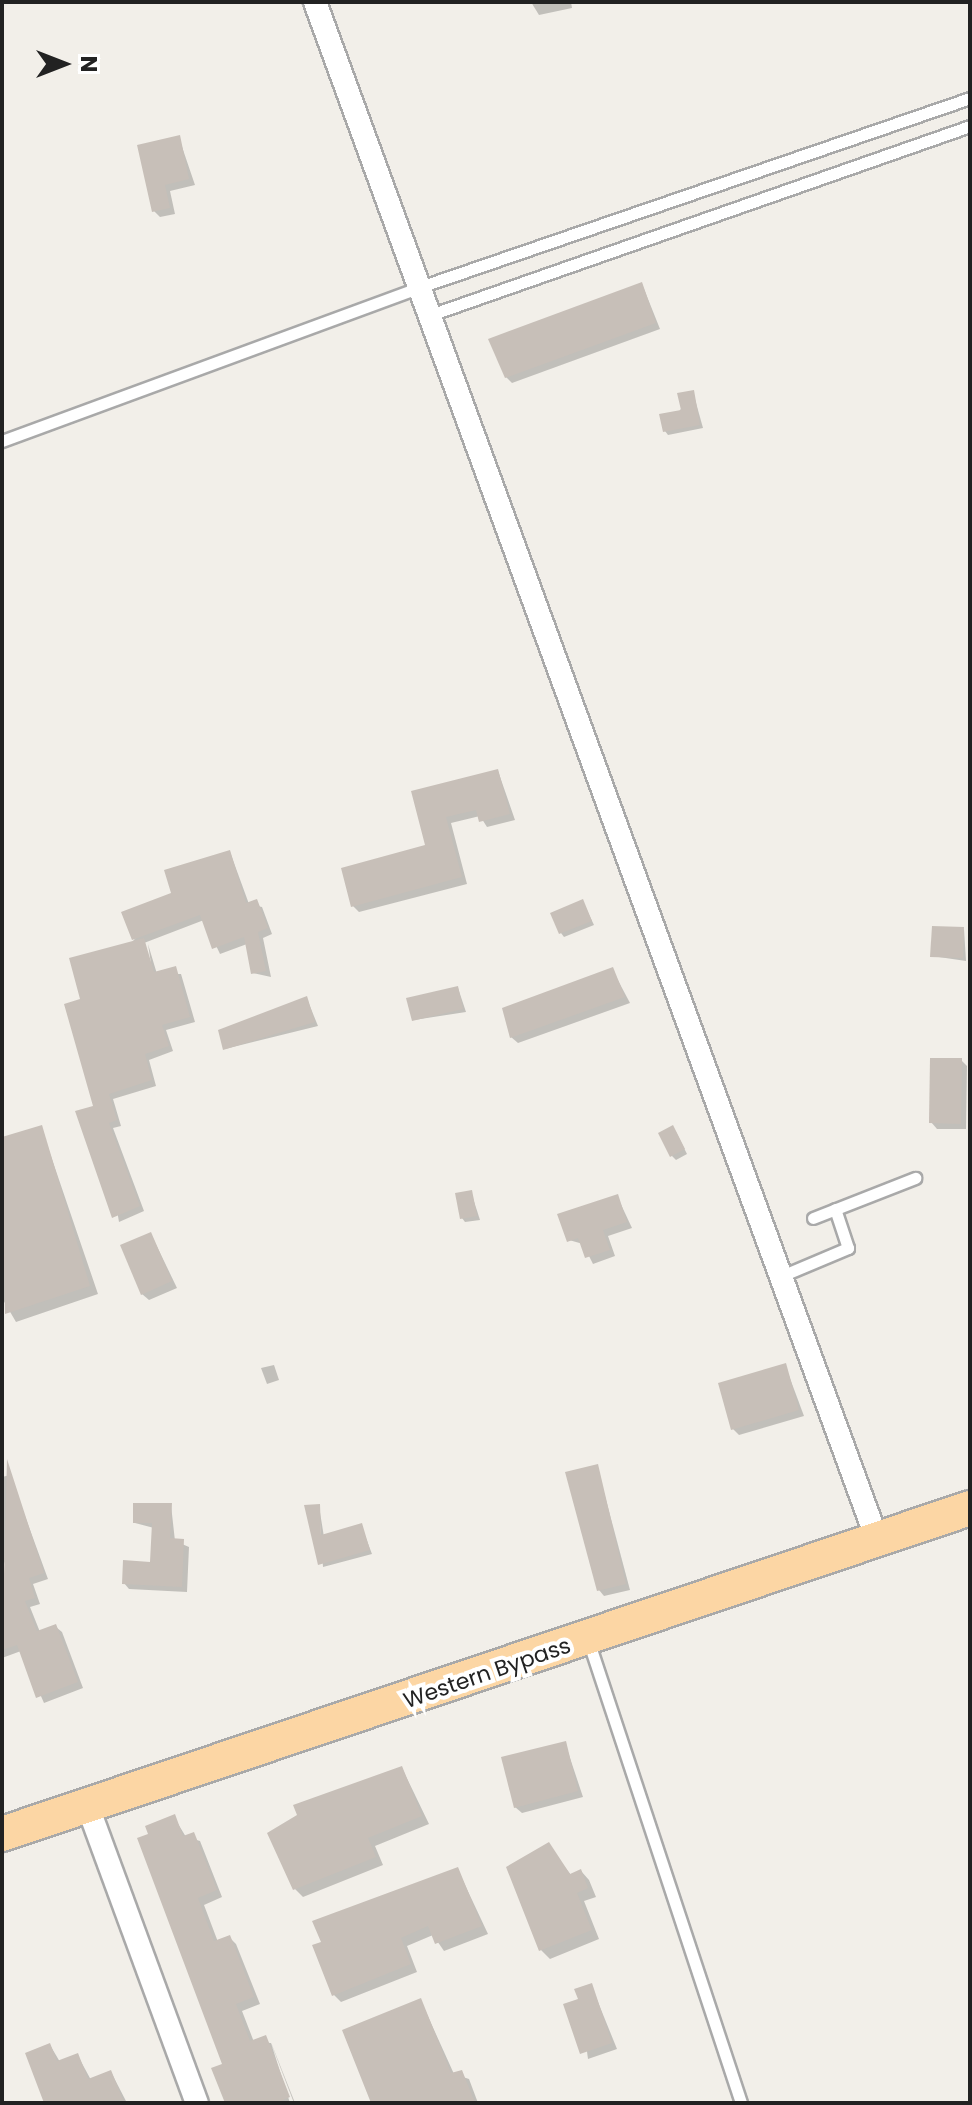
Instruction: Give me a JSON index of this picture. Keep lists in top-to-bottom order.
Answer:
{
  "streets": {
    "main road": ["Western Bypass"]
  },
  "north": "right"
}
